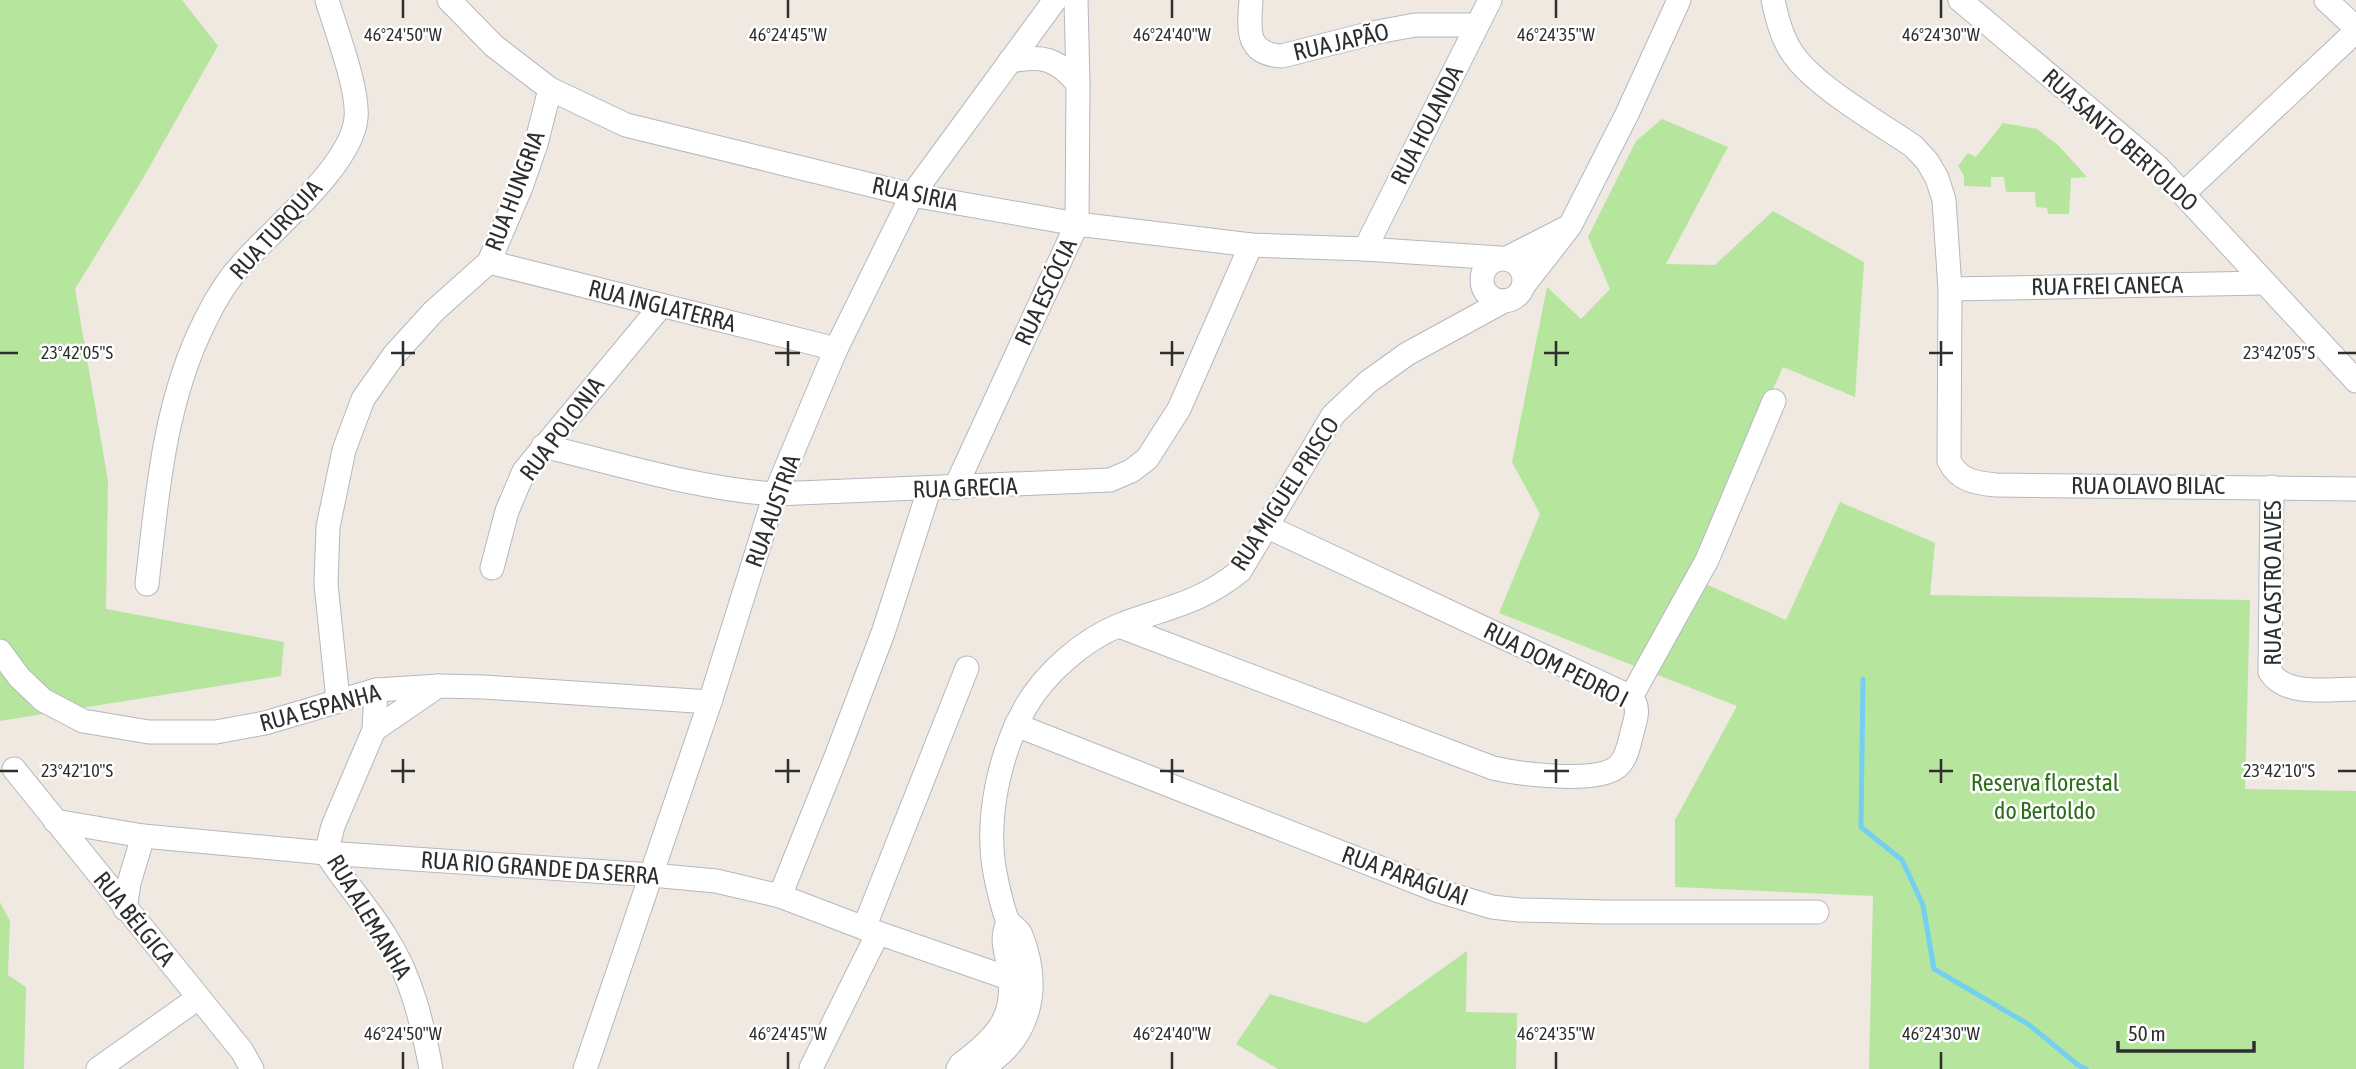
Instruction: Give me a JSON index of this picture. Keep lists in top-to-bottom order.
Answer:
{
  "streets": {
    "street": [
      "RUA JAPÃO",
      "RUA HOLANDA",
      "RUA SANTO BERTOLDO",
      "RUA HUNGRIA",
      "RUA SIRIA",
      "RUA TURQUIA",
      "RUA FREI CANECA",
      "RUA ESCÓCIA",
      "RUA INGLATERRA",
      "RUA POLONIA",
      "RUA OLAVO BILAC",
      "RUA GRECIA",
      "RUA MIGUEL PRISCO",
      "RUA AUSTRIA",
      "RUA CASTRO ALVES",
      "RUA DOM PEDRO I",
      "RUA ESPANHA",
      "RUA RIO GRANDE DA SERRA",
      "RUA PARAGUAI",
      "RUA ALEMANHA",
      "RUA BÉLGICA"
    ]
  },
  "crossings": [
    ["RUA JAPÃO", "RUA HOLANDA"],
    ["RUA HOLANDA", "RUA SIRIA"],
    ["RUA SANTO BERTOLDO", "RUA FREI CANECA"],
    ["RUA HUNGRIA", "RUA SIRIA"],
    ["RUA HUNGRIA", "RUA INGLATERRA"],
    ["RUA HUNGRIA", "RUA ESPANHA"],
    ["RUA SIRIA", "RUA ESCÓCIA"],
    ["RUA SIRIA", "RUA GRECIA"],
    ["RUA SIRIA", "RUA MIGUEL PRISCO"],
    ["RUA SIRIA", "RUA AUSTRIA"],
    ["RUA FREI CANECA", "RUA OLAVO BILAC"],
    ["RUA ESCÓCIA", "RUA GRECIA"],
    ["RUA INGLATERRA", "RUA POLONIA"],
    ["RUA INGLATERRA", "RUA AUSTRIA"],
    ["RUA POLONIA", "RUA GRECIA"],
    ["RUA OLAVO BILAC", "RUA CASTRO ALVES"],
    ["RUA GRECIA", "RUA AUSTRIA"],
    ["RUA MIGUEL PRISCO", "RUA DOM PEDRO I"],
    ["RUA MIGUEL PRISCO", "RUA RIO GRANDE DA SERRA"],
    ["RUA MIGUEL PRISCO", "RUA PARAGUAI"],
    ["RUA AUSTRIA", "RUA ESPANHA"],
    ["RUA AUSTRIA", "RUA RIO GRANDE DA SERRA"],
    ["RUA ESPANHA", "RUA ALEMANHA"],
    ["RUA RIO GRANDE DA SERRA", "RUA ALEMANHA"],
    ["RUA RIO GRANDE DA SERRA", "RUA BÉLGICA"]
  ],
  "parks": ["Reserva florestal do Bertoldo"],
  "scale_bar": "50 m",
  "coordinates": [
    "46°24'50\"W",
    "46°24'45\"W",
    "46°24'40\"W",
    "46°24'35\"W",
    "46°24'30\"W",
    "23°42'05\"S",
    "23°42'10\"S"
  ]
}
